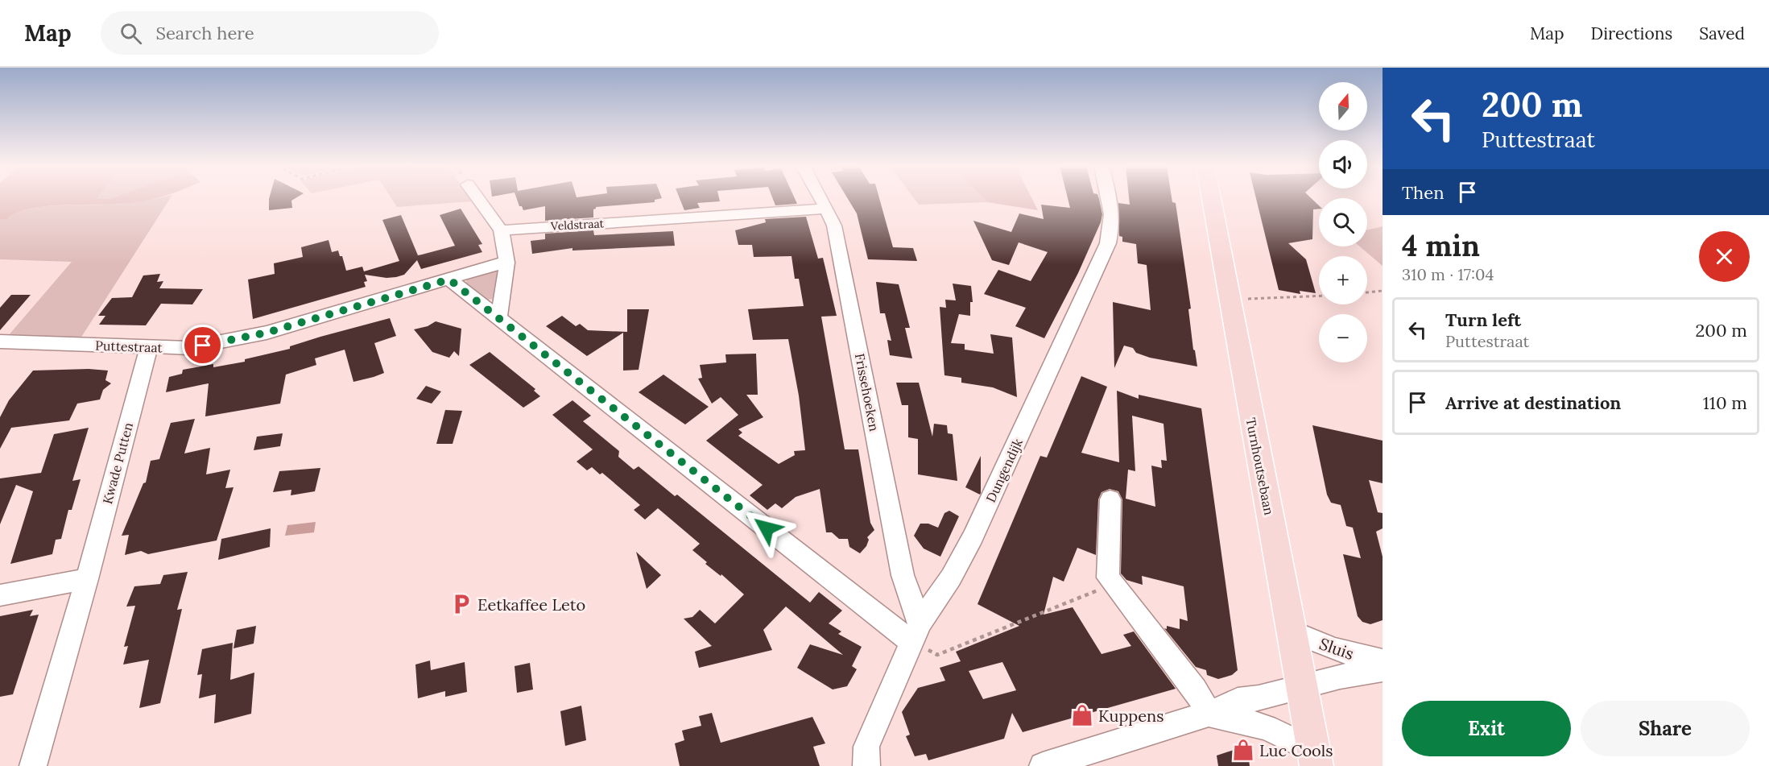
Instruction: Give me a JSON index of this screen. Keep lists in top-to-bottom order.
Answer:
{
  "streets": {
    "main road": ["Turnhoutsebaan"],
    "street": [
      "Veldstraat",
      "Puttestraat",
      "Frissehoeken",
      "Kwade Putten",
      "Dungendijk",
      "Sluis"
    ]
  },
  "crossings": [
    ["Veldstraat", "Frissehoeken"],
    ["Puttestraat", "Kwade Putten"],
    ["Frissehoeken", "Dungendijk"],
    ["Turnhoutsebaan", "Sluis"]
  ],
  "places": {
    "parking": ["Eetkaffee Leto"],
    "shop": ["Kuppens", "Luc Cools"]
  },
  "north": "top",
  "page": {
    "header": "Map",
    "search": "Search here",
    "nav": ["Map", "Directions", "Saved"],
    "turn": ["200 m", "Puttestraat"],
    "map_buttons": ["+", "−"],
    "then": "Then",
    "heading": ["4 min", "310 m · 17:04"],
    "list": [
      {
        "name": "Turn left",
        "note": "Puttestraat",
        "value": "200 m"
      },
      {
        "name": "Arrive at destination",
        "value": "110 m"
      }
    ],
    "buttons": ["Exit", "Share"]
  }
}
